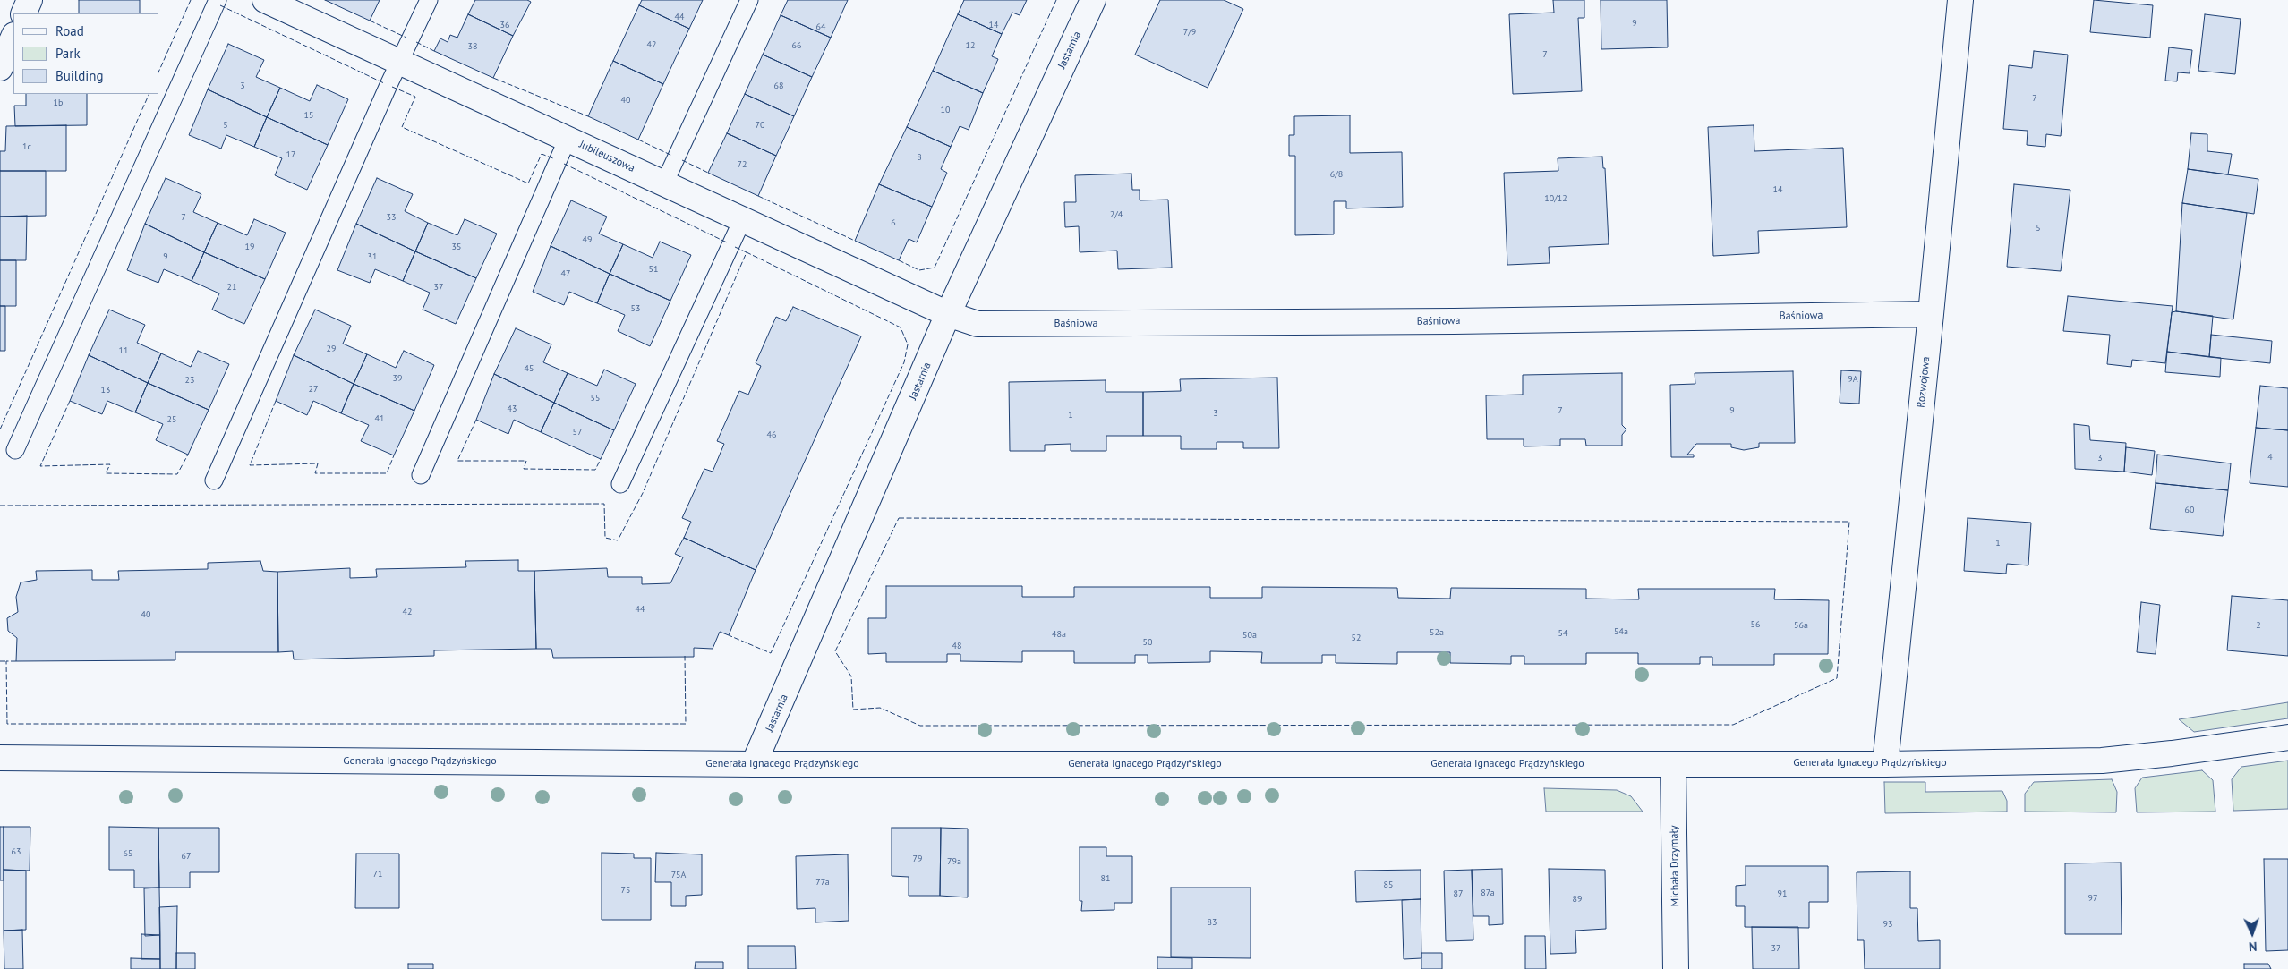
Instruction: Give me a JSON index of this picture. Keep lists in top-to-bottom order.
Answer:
{
  "streets": {
    "street": [
      "Jastarnia",
      "Jubileuszowa",
      "Baśniowa",
      "Rozwojowa",
      "Generała Ignacego Prądzyńskiego",
      "Michała Drzymały"
    ]
  },
  "crossings": [
    ["Jastarnia", "Jubileuszowa"],
    ["Jastarnia", "Baśniowa"],
    ["Jastarnia", "Generała Ignacego Prądzyńskiego"],
    ["Jubileuszowa", "Baśniowa"],
    ["Baśniowa", "Rozwojowa"],
    ["Rozwojowa", "Generała Ignacego Prądzyńskiego"],
    ["Generała Ignacego Prądzyńskiego", "Michała Drzymały"]
  ],
  "house_numbers": [
    "44",
    "9",
    "36",
    "14",
    "64",
    "7/9",
    "42",
    "66",
    "12",
    "38",
    "7",
    "3",
    "68",
    "7",
    "40",
    "1b",
    "10",
    "15",
    "5",
    "70",
    "1c",
    "17",
    "8",
    "72",
    "6/8",
    "14",
    "10/12",
    "2/4",
    "7",
    "33",
    "6",
    "5",
    "49",
    "19",
    "35",
    "9",
    "31",
    "51",
    "47",
    "21",
    "37",
    "53",
    "29",
    "11",
    "45",
    "39",
    "9A",
    "23",
    "27",
    "13",
    "55",
    "43",
    "7",
    "9",
    "3",
    "1",
    "41",
    "25",
    "57",
    "46",
    "4",
    "3",
    "60",
    "1",
    "44",
    "42",
    "40",
    "56",
    "56a",
    "2",
    "54a",
    "52a",
    "54",
    "48a",
    "50a",
    "52",
    "50",
    "48",
    "63",
    "65",
    "67",
    "79",
    "79a",
    "71",
    "75A",
    "81",
    "77a",
    "85",
    "75",
    "87a",
    "87",
    "91",
    "97",
    "89",
    "83",
    "93",
    "37"
  ],
  "legend": ["Road", "Park", "Building"],
  "north": "bottom"
}
